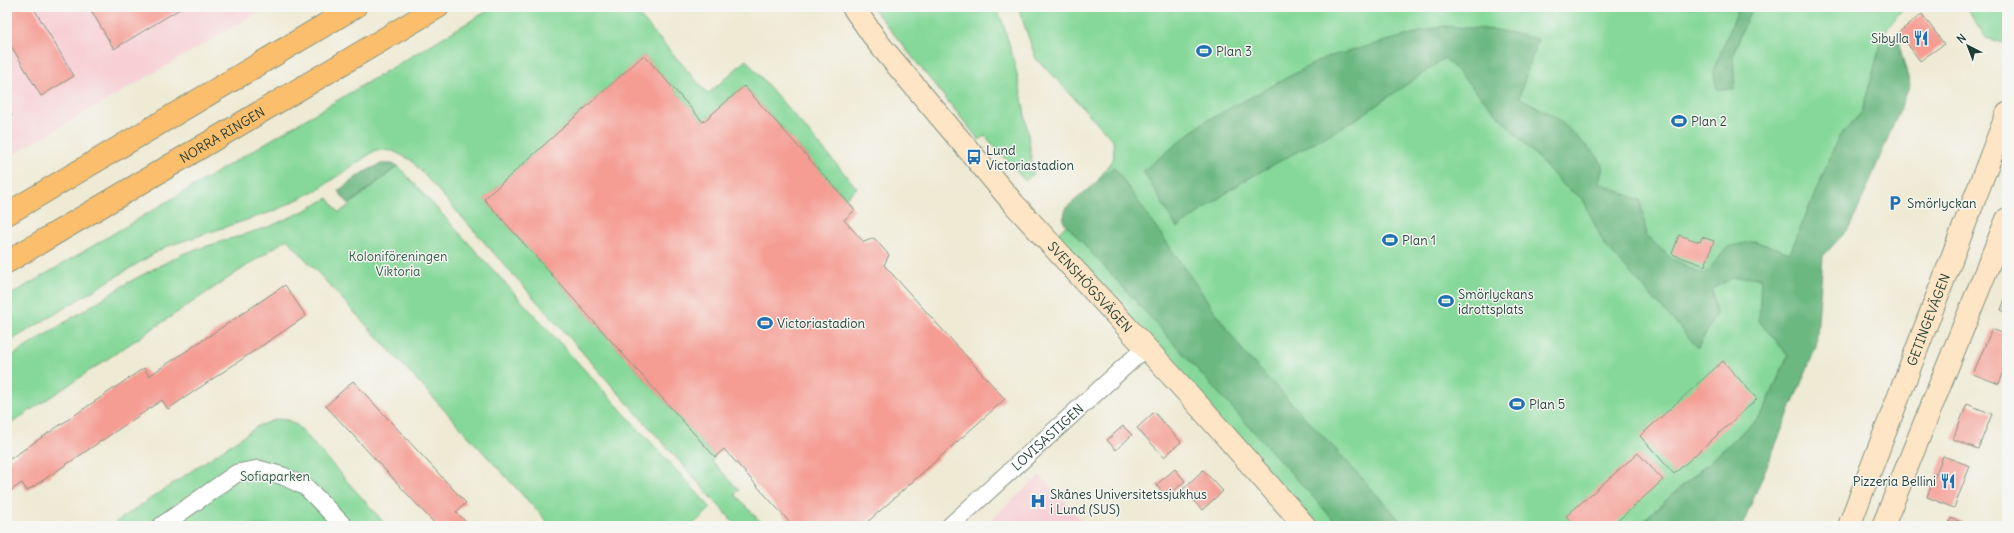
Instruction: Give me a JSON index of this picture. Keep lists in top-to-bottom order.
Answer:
{
  "streets": {
    "main road": ["NORRA RINGEN", "SVENSHÖGSVÄGEN", "GETINGEVÄGEN"],
    "street": ["LOVISASTIGEN"]
  },
  "crossings": [
    ["SVENSHÖGSVÄGEN", "LOVISASTIGEN"]
  ],
  "parks": ["Koloniföreningen Viktoria", "Sofiaparken"],
  "places": {
    "restaurant": ["Sibylla", "Pizzeria Bellini"],
    "sports": [
      "Plan 3",
      "Plan 2",
      "Plan 1",
      "Smörlyckans idrottsplats",
      "Victoriastadion",
      "Plan 5"
    ],
    "bus stop": ["Lund Victoriastadion"],
    "parking": ["Smörlyckan"],
    "hospital": ["Skånes Universitetssjukhus i Lund (SUS)"]
  },
  "north": "top left"
}
